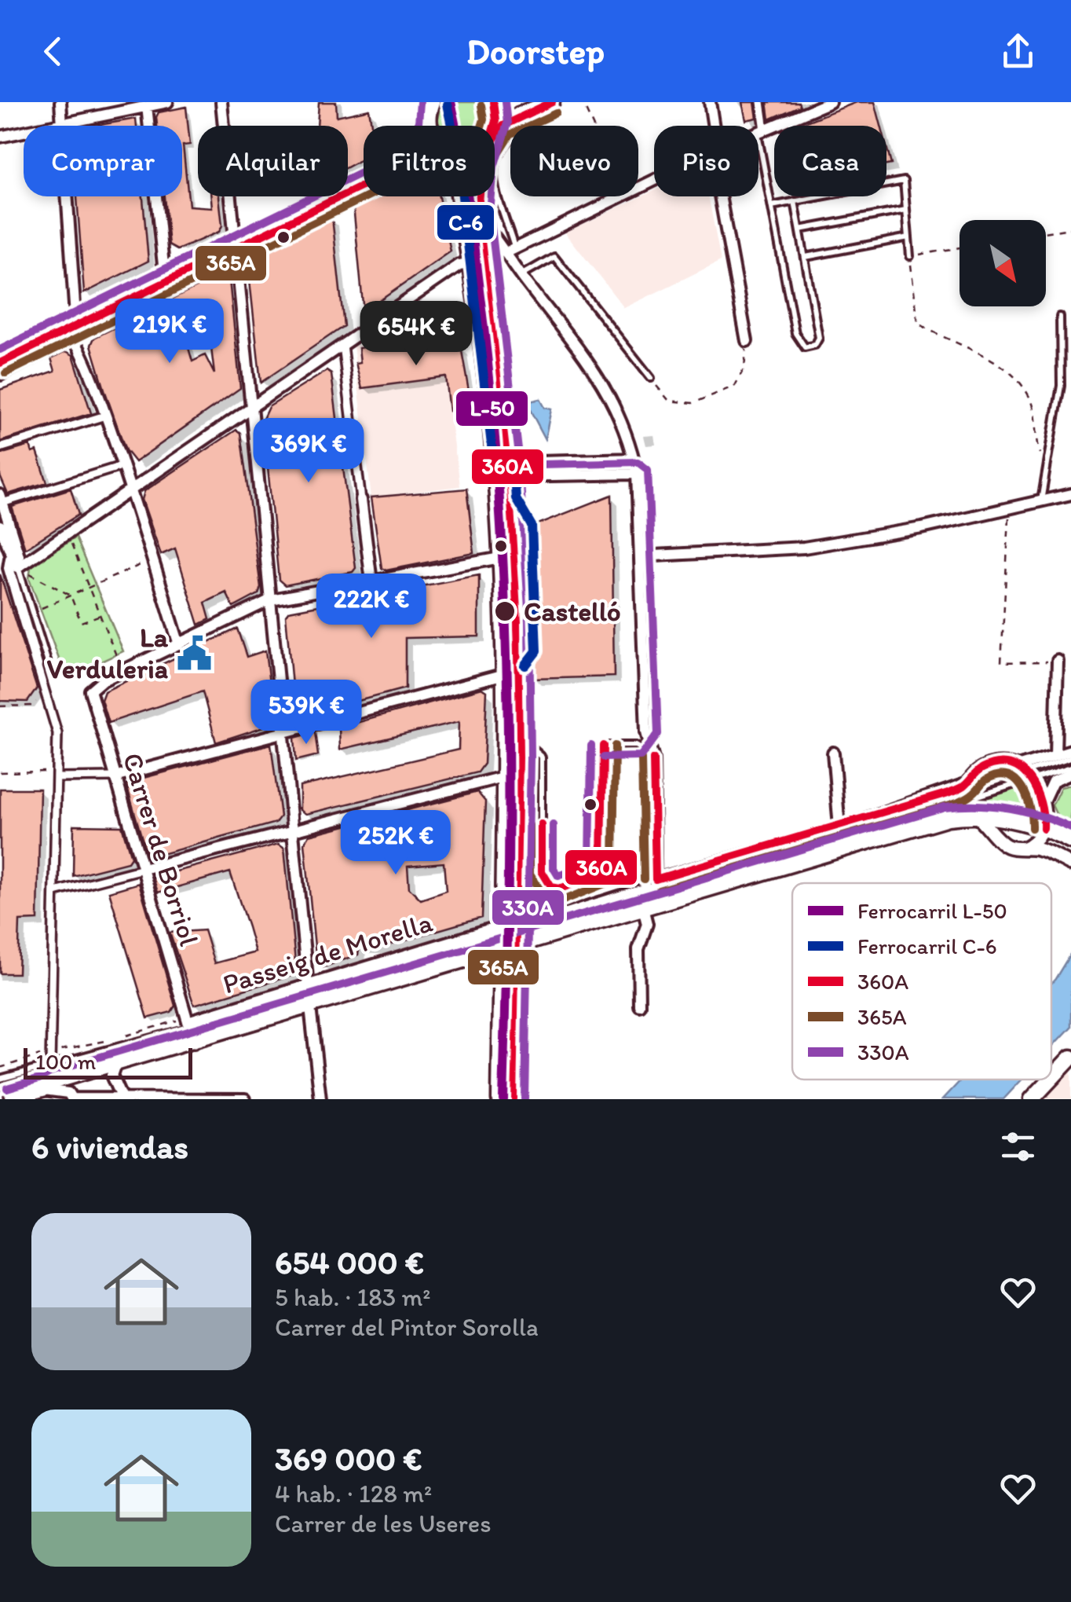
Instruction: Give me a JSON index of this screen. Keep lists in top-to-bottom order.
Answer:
{
  "streets": {
    "main road": ["Passeig de Morella"],
    "street": ["Carrer de Borriol"]
  },
  "crossings": [
    ["Carrer de Borriol", "Passeig de Morella"]
  ],
  "places": {
    "other": ["Castelló"],
    "public building": ["La Verduleria"]
  },
  "lines": [
    "rail line L-50",
    "transit line 360A",
    "transit line 330A",
    "rail line C-6",
    "transit line 365A"
  ],
  "legend": [
    "Ferrocarril L-50",
    "Ferrocarril C-6",
    "360A",
    "365A",
    "330A"
  ],
  "scale_bar": "100 m",
  "north": "bottom right",
  "page": {
    "header": "Doorstep",
    "chip": [
      "Comprar",
      "Alquilar",
      "Filtros",
      "Nuevo",
      "Piso",
      "Casa"
    ],
    "price": [
      "219K €",
      "654K €",
      "369K €",
      "222K €",
      "539K €",
      "252K €"
    ],
    "scale": "100 m",
    "heading": "6 viviendas",
    "list": [
      {
        "name": "654 000 €",
        "note": "5 hab. · 183 m² · Carrer del Pintor Sorolla"
      },
      {
        "name": "369 000 €",
        "note": "4 hab. · 128 m² · Carrer de les Useres"
      }
    ]
  }
}
